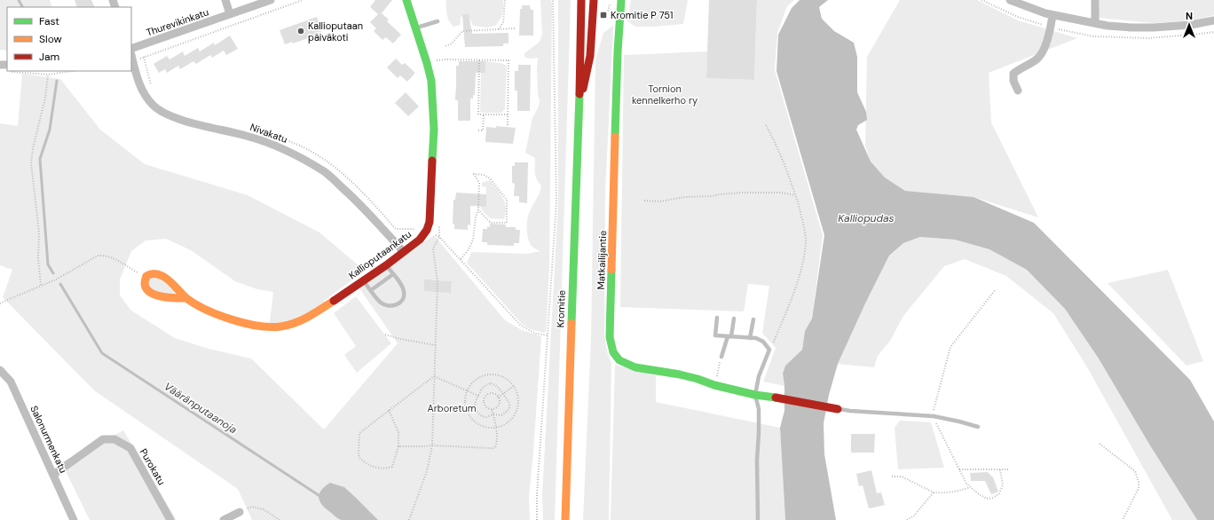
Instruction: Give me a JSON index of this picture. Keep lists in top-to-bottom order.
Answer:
{
  "streets": {
    "street": [
      "Thurevikinkatu",
      "Nivakatu",
      "Kallioputaankatu",
      "Matkailijantie",
      "Kromitie",
      "Salonurmenkatu",
      "Purokatu"
    ]
  },
  "crossings": [
    ["Nivakatu", "Kallioputaankatu"],
    ["Salonurmenkatu", "Purokatu"]
  ],
  "water": ["Kalliopudas", "Vääränputaanoja"],
  "parks": ["Tornion kennelkerho ry", "Arboretum"],
  "places": {
    "transit": ["Kromitie P 751"],
    "other": ["Kallioputaan päiväkoti"]
  },
  "legend": ["Fast", "Slow", "Jam"],
  "north": "top"
}
